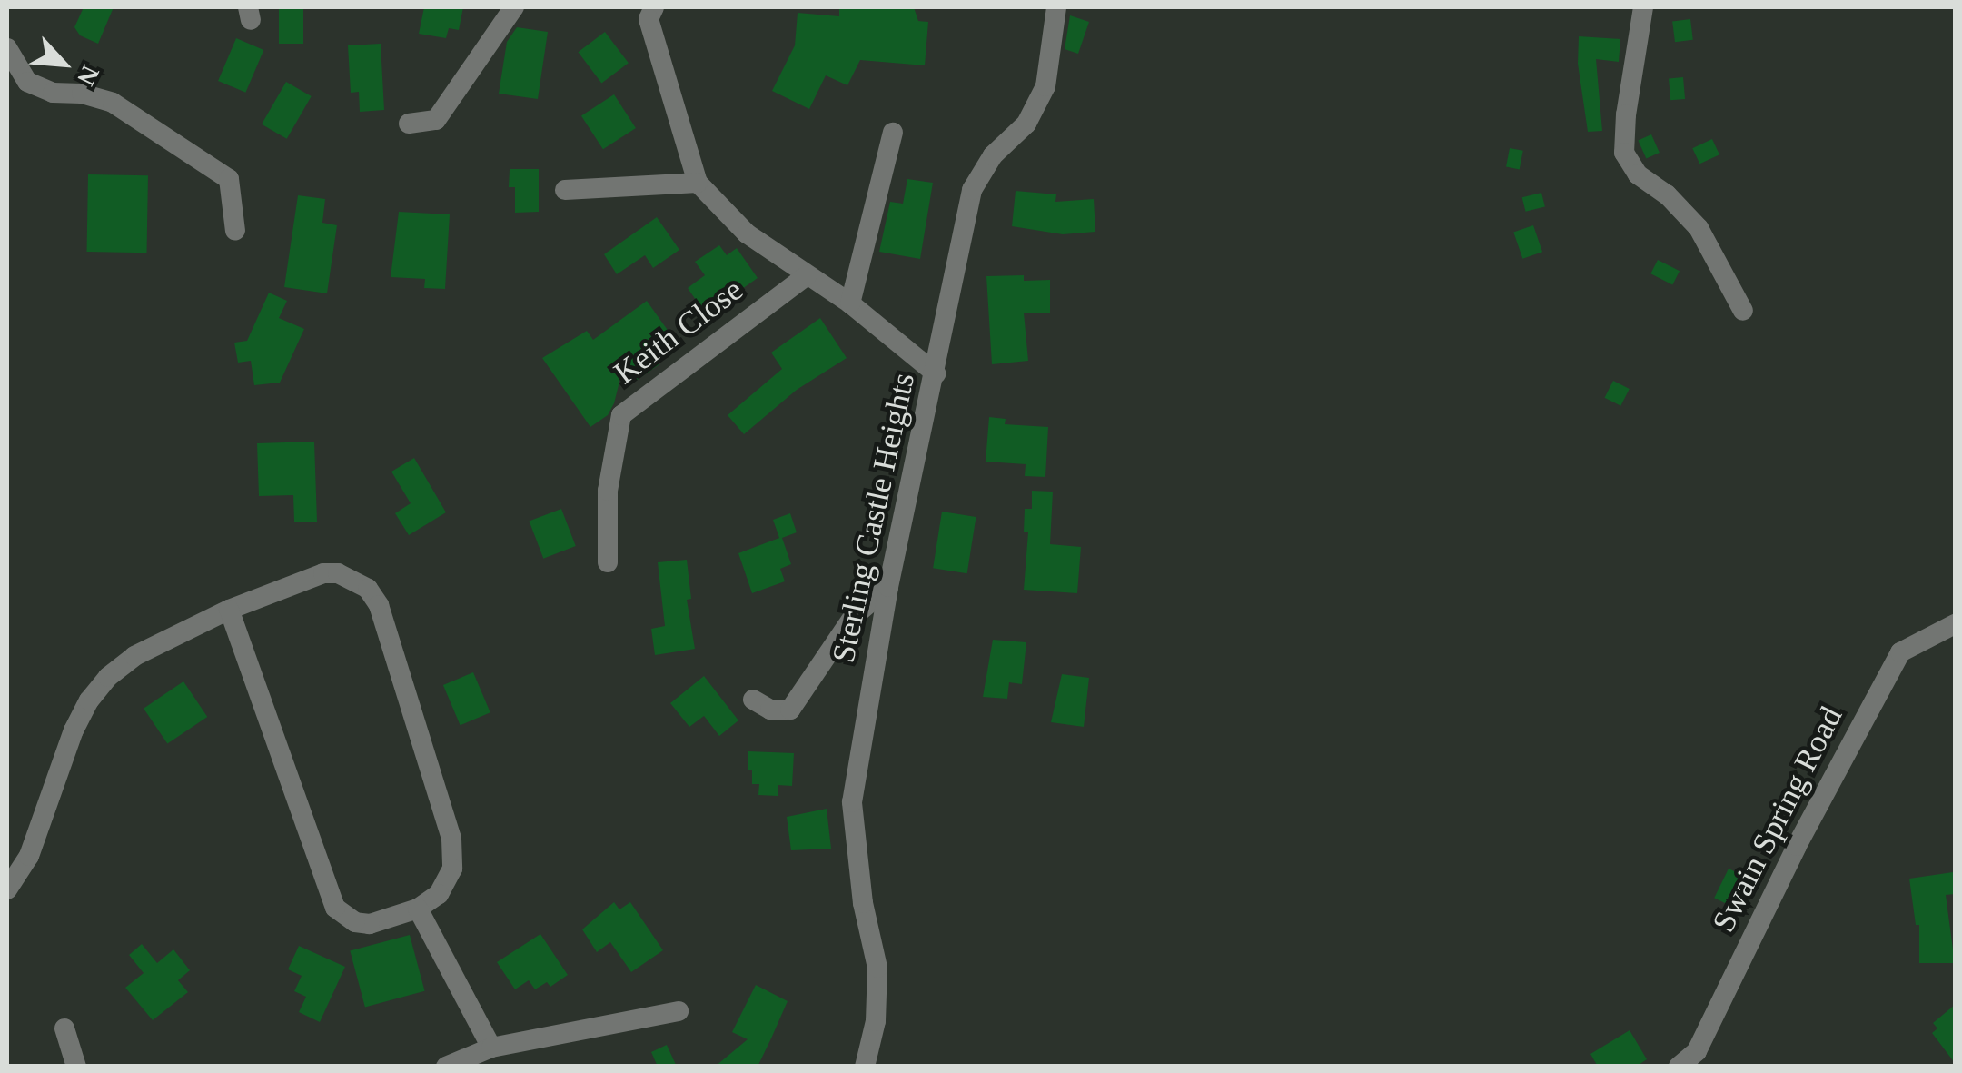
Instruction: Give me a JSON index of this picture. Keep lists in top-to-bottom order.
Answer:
{
  "streets": {
    "street": ["Keith Close", "Sterling Castle Heights", "Swain Spring Road"]
  },
  "north": "bottom right"
}
